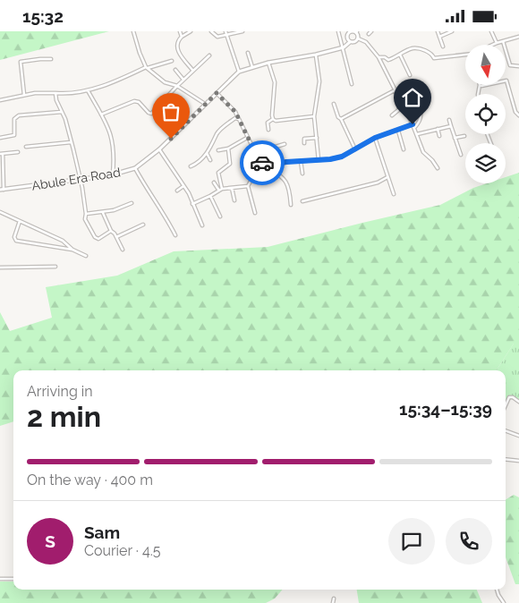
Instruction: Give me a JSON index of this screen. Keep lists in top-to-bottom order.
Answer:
{
  "streets": {
    "street": ["Abule Era Road"]
  },
  "north": "bottom",
  "page": {
    "status": "15:32",
    "heading": ["2 min", "Arriving in", "15:34–15:39"],
    "panel": ["Sam", "Courier · 4.5"],
    "bar": "On the way · 400 m",
    "round": "S"
  }
}
